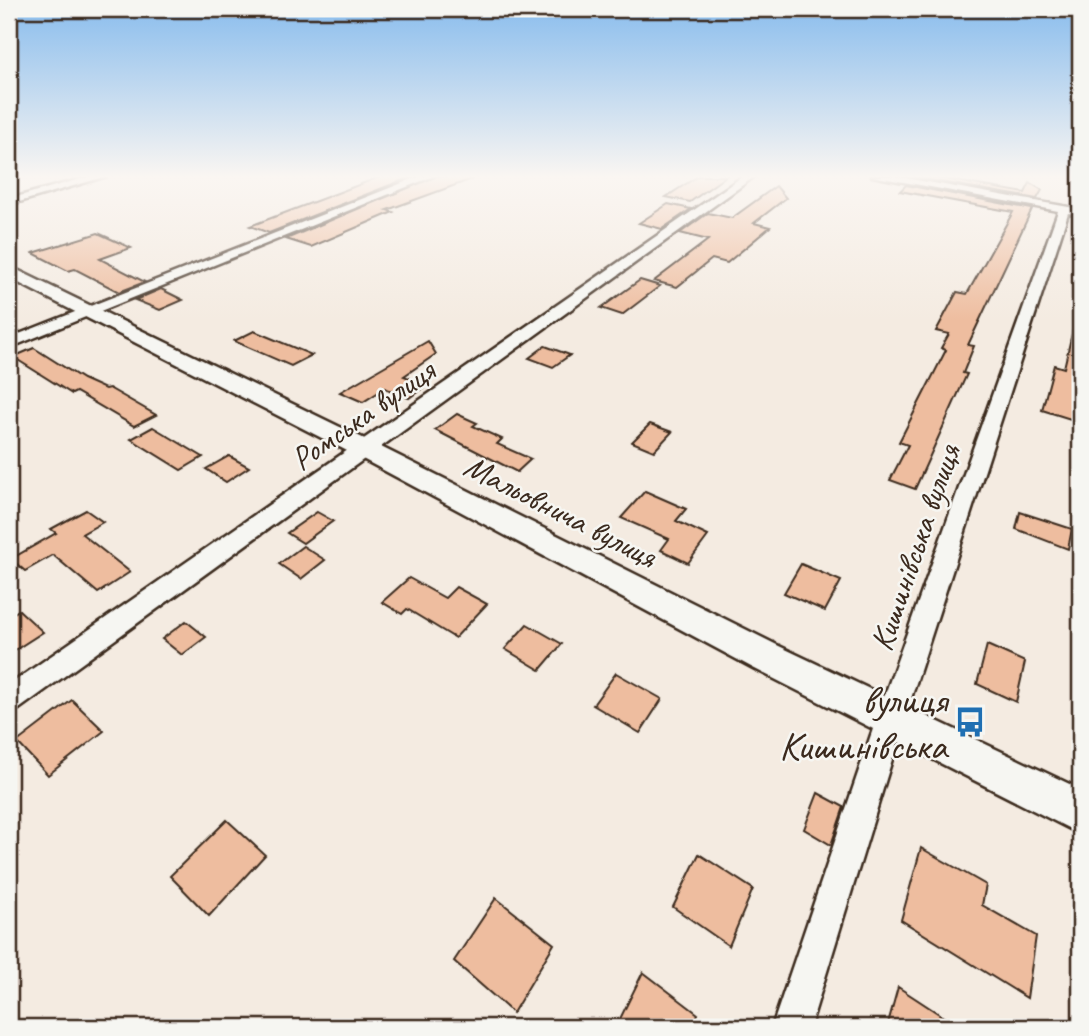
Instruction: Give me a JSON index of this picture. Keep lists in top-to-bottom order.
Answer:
{
  "streets": {
    "street": ["Ромська вулиця", "Мальовнича вулиця", "Кишинівська вулиця"]
  },
  "crossings": [
    ["Ромська вулиця", "Мальовнича вулиця"],
    ["Мальовнича вулиця", "Кишинівська вулиця"]
  ],
  "places": {
    "bus stop": ["вулиця Кишинівська"]
  }
}
